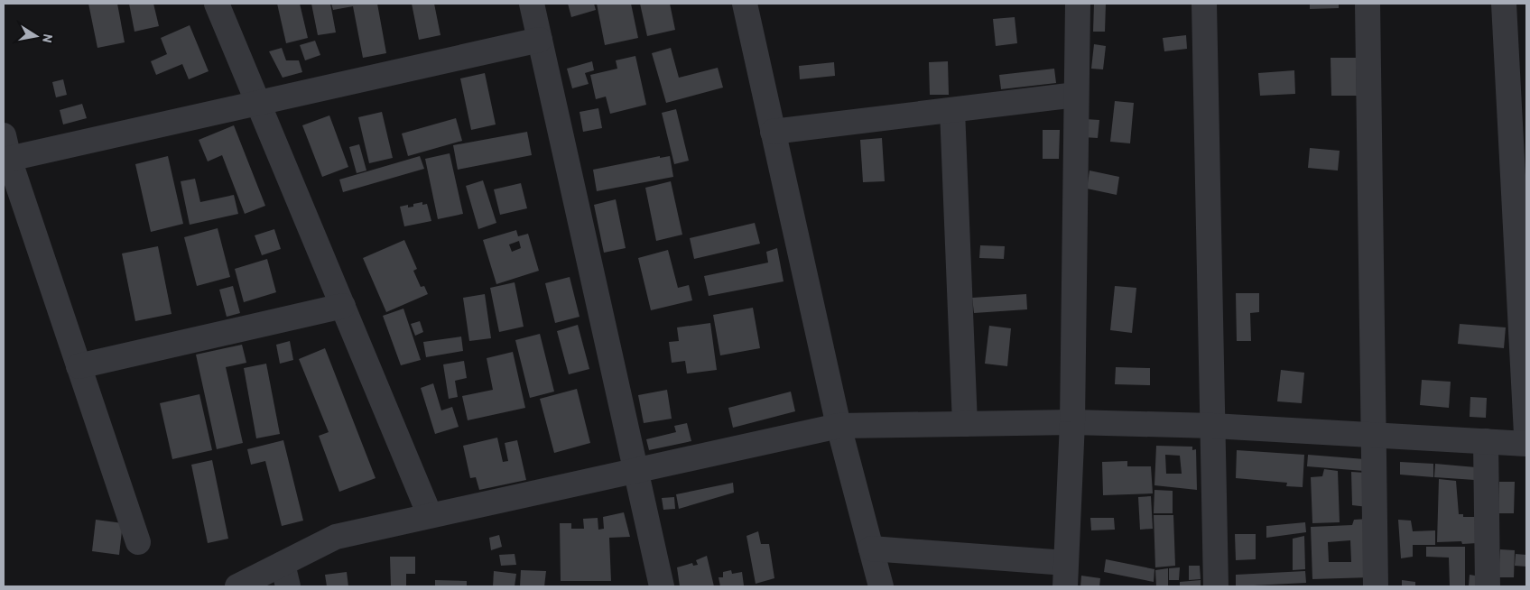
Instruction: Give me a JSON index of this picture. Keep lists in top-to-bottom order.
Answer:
{
  "north": "right"
}
